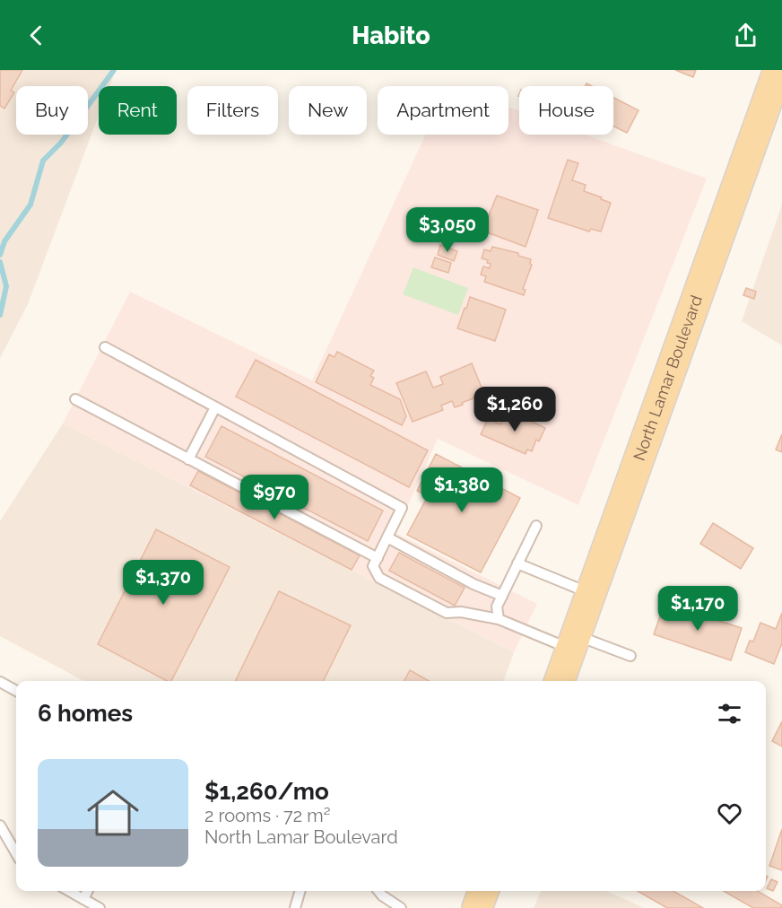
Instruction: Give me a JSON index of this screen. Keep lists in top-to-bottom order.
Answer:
{
  "streets": {
    "main road": ["North Lamar Boulevard"]
  },
  "page": {
    "header": "Habito",
    "chip": [
      "Buy",
      "Rent",
      "Filters",
      "New",
      "Apartment",
      "House"
    ],
    "price": [
      "$3,050",
      "$1,260",
      "$1,380",
      "$970",
      "$1,370",
      "$1,170"
    ],
    "heading": "6 homes",
    "list": [
      {
        "name": "$1,260/mo",
        "note": "2 rooms · 72 m² · North Lamar Boulevard"
      }
    ]
  }
}
